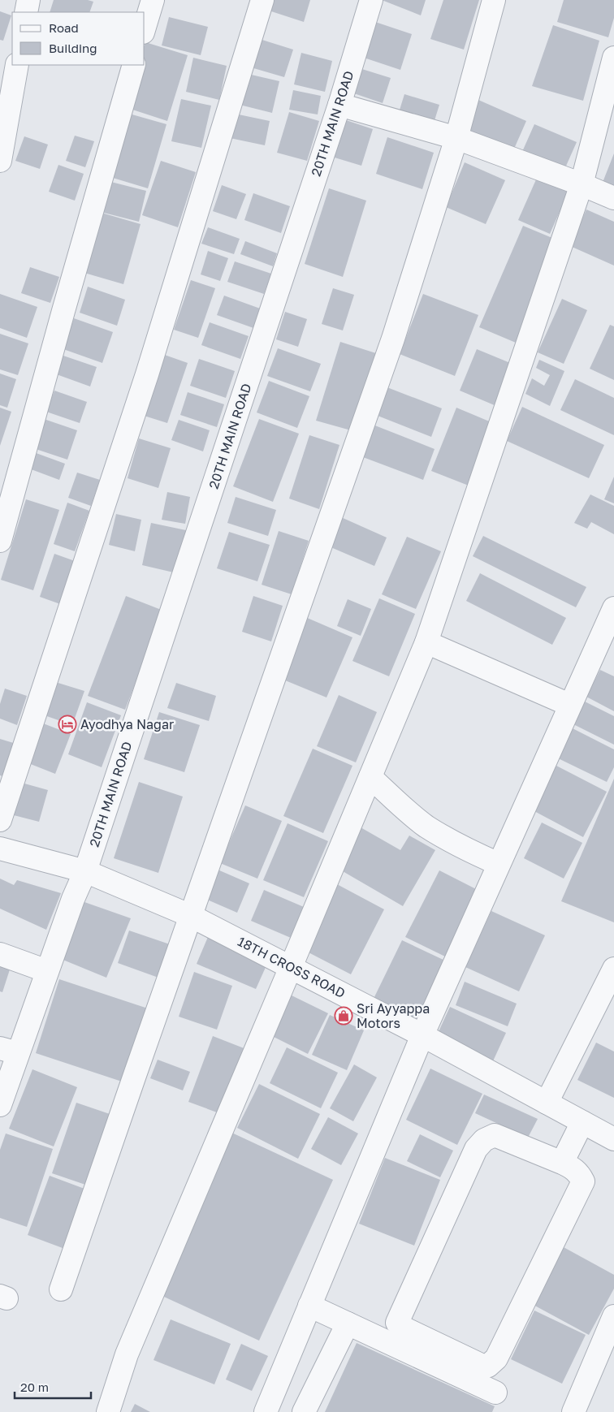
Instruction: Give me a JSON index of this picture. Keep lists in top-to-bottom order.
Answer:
{
  "streets": {
    "street": ["20TH MAIN ROAD", "18TH CROSS ROAD"]
  },
  "crossings": [
    ["20TH MAIN ROAD", "18TH CROSS ROAD"]
  ],
  "places": {
    "hotel": ["Ayodhya Nagar"],
    "shop": ["Sri Ayyappa Motors"]
  },
  "legend": ["Road", "Building"],
  "scale_bar": "20 m"
}
